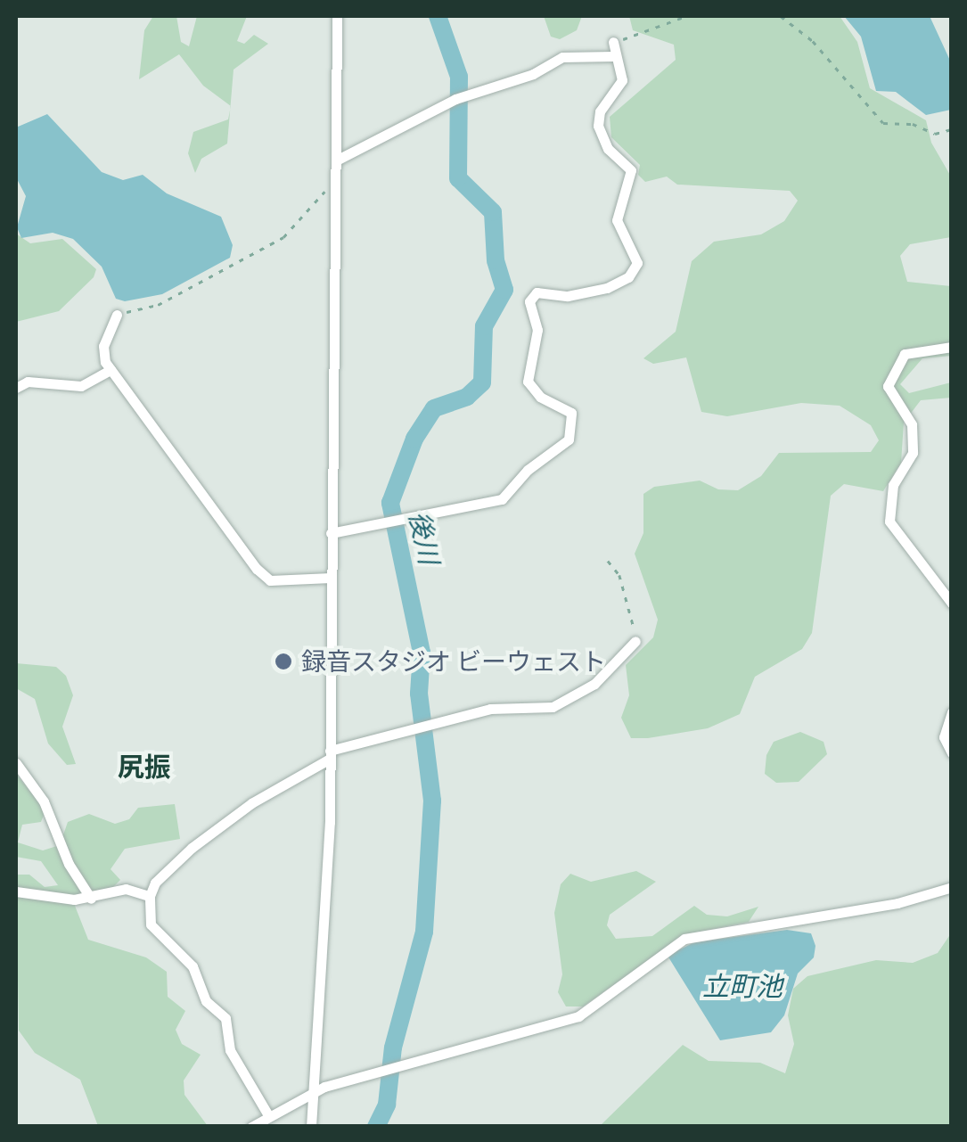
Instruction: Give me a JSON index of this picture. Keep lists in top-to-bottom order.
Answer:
{
  "districts": ["尻振"],
  "water": ["後川", "立町池"],
  "places": ["録音スタジオ ビーウェスト"]
}
